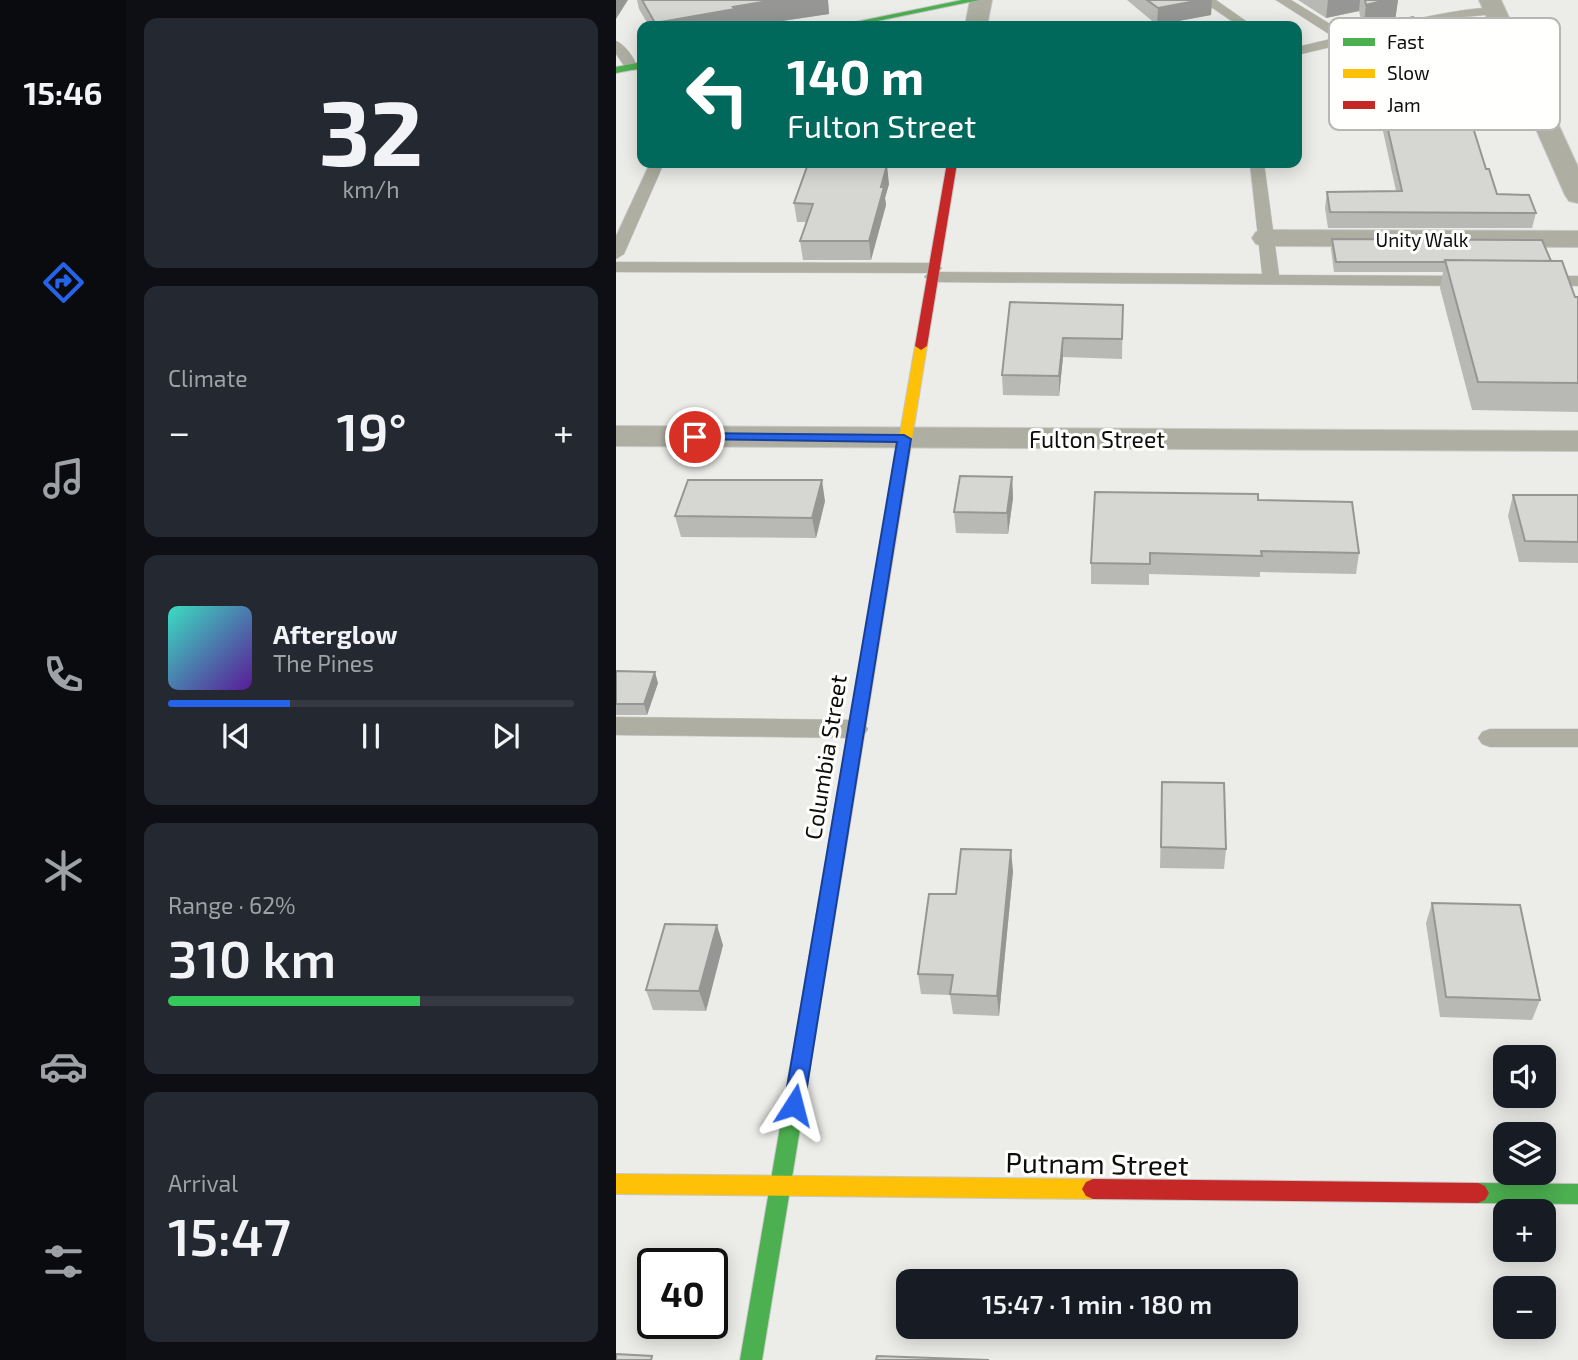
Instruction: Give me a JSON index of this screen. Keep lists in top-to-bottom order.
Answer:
{
  "streets": {
    "street": [
      "Unity Walk",
      "Fulton Street",
      "Columbia Street",
      "Putnam Street"
    ]
  },
  "crossings": [
    ["Fulton Street", "Columbia Street"],
    ["Columbia Street", "Putnam Street"]
  ],
  "legend": ["Fast", "Slow", "Jam"],
  "page": {
    "tabs": "15:46",
    "tile": [
      ["32", "km/h"],
      "Climate",
      ["Range · 62%", "310 km"],
      ["Arrival", "15:47"]
    ],
    "turn": ["140 m", "Fulton Street"],
    "heat": ["−", "19°", "+"],
    "song": ["Afterglow", "The Pines"],
    "map_buttons": ["+", "−"],
    "limit": "40",
    "trip": "15:47 · 1 min · 180 m"
  }
}
